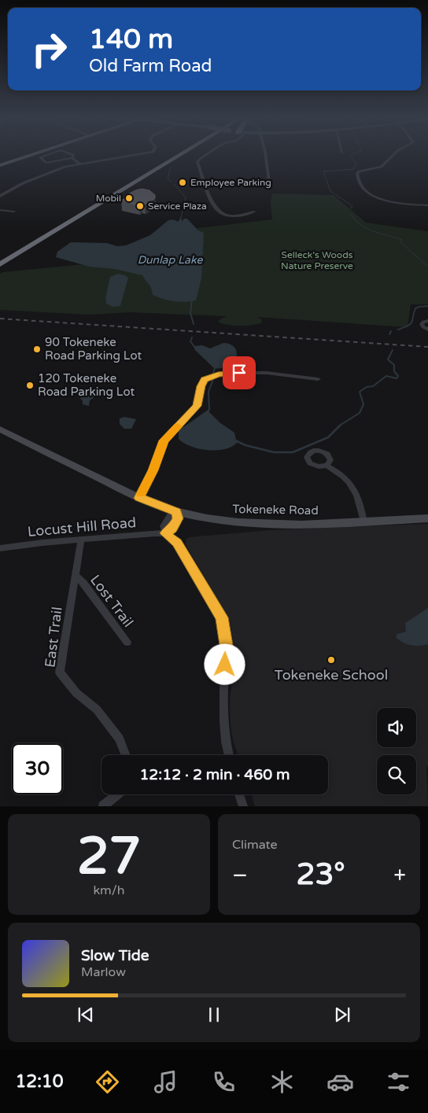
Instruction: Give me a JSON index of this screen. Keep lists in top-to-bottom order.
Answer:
{
  "streets": {
    "main road": ["Tokeneke Road"],
    "street": ["Locust Hill Road", "Lost Trail", "East Trail"]
  },
  "crossings": [
    ["Locust Hill Road", "East Trail"],
    ["Lost Trail", "East Trail"]
  ],
  "water": ["Dunlap Lake"],
  "parks": ["Selleck's Woods Nature Preserve"],
  "places": [
    "Employee Parking",
    "Mobil",
    "Service Plaza",
    "90 Tokeneke Road Parking Lot",
    "120 Tokeneke Road Parking Lot",
    "Tokeneke School"
  ],
  "page": {
    "turn": ["140 m", "Old Farm Road"],
    "limit": "30",
    "trip": "12:12 · 2 min · 460 m",
    "tile": [
      ["27", "km/h"],
      "Climate"
    ],
    "heat": ["−", "23°", "+"],
    "song": ["Slow Tide", "Marlow"],
    "tabs": "12:10"
  }
}
